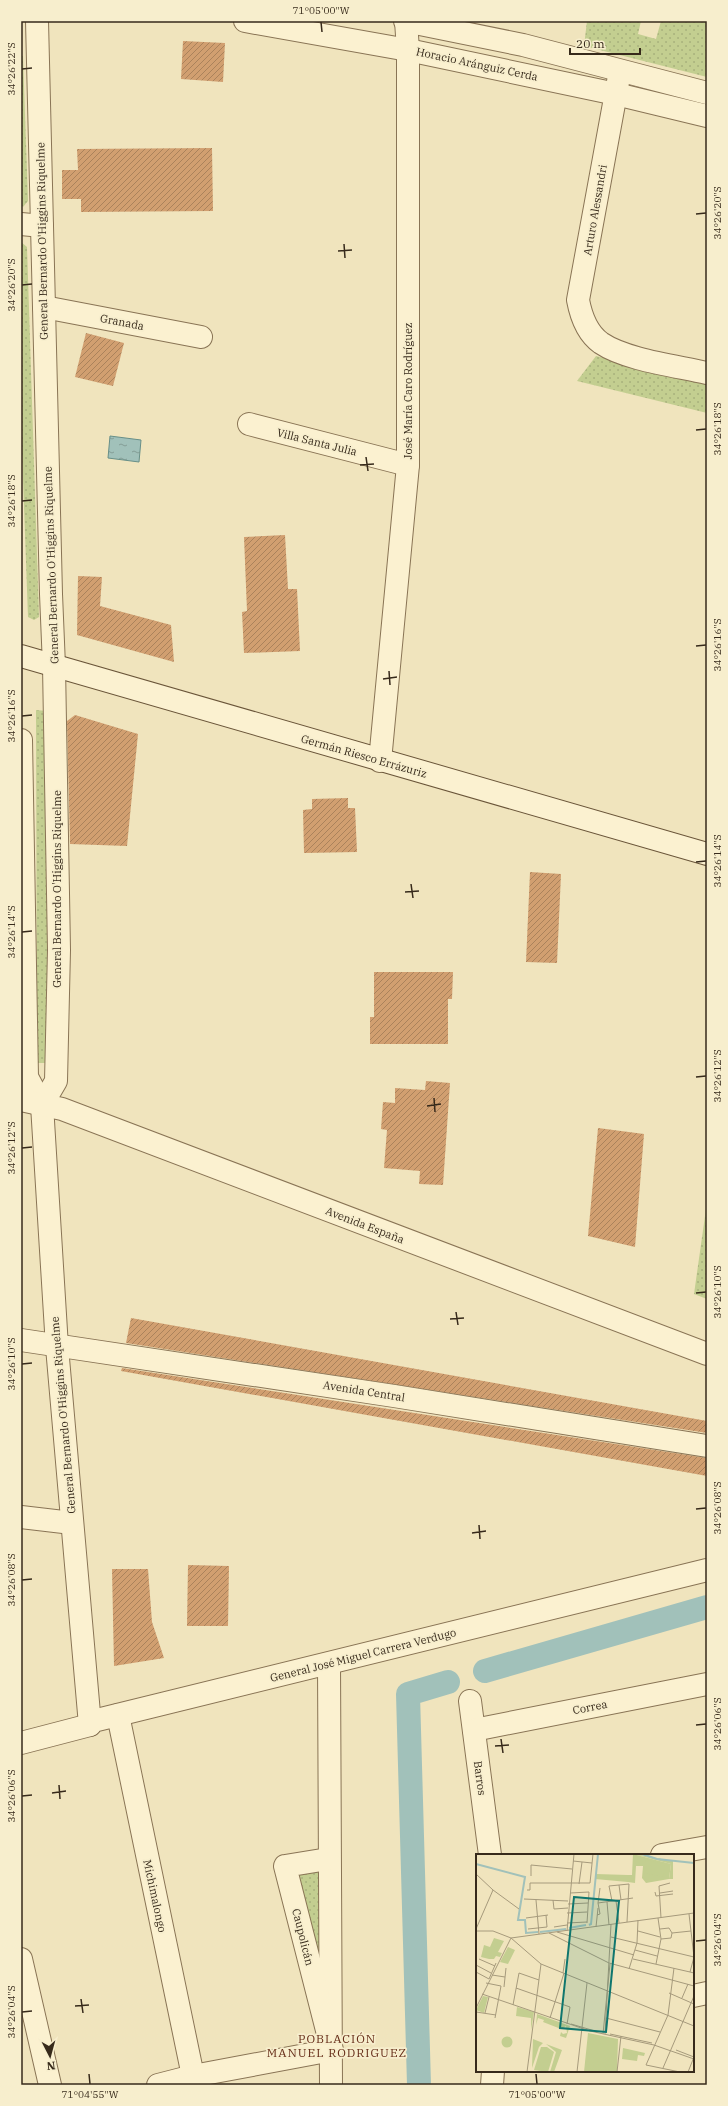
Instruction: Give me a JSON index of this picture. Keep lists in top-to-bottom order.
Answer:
{
  "streets": {
    "street": [
      "Horacio Aránguiz Cerda",
      "Arturo Alessandri",
      "General Bernardo O'Higgins Riquelme",
      "Granada",
      "José María Caro Rodríguez",
      "Villa Santa Julia",
      "Germán Riesco Errázuriz",
      "Avenida España",
      "Avenida Central",
      "General José Miguel Carrera Verdugo",
      "Correa",
      "Barros",
      "Michimalongo",
      "Caupolicán"
    ]
  },
  "crossings": [
    ["Horacio Aránguiz Cerda", "Arturo Alessandri"],
    ["Horacio Aránguiz Cerda", "José María Caro Rodríguez"],
    ["General Bernardo O'Higgins Riquelme", "Granada"],
    ["General Bernardo O'Higgins Riquelme", "Germán Riesco Errázuriz"],
    ["General Bernardo O'Higgins Riquelme", "Avenida España"],
    ["General Bernardo O'Higgins Riquelme", "Avenida Central"],
    ["General Bernardo O'Higgins Riquelme", "General José Miguel Carrera Verdugo"],
    ["José María Caro Rodríguez", "Villa Santa Julia"],
    ["José María Caro Rodríguez", "Germán Riesco Errázuriz"],
    ["General José Miguel Carrera Verdugo", "Michimalongo"],
    ["General José Miguel Carrera Verdugo", "Caupolicán"],
    ["Correa", "Barros"]
  ],
  "districts": ["POBLACIÓN MANUEL RODRIGUEZ"],
  "scale_bar": "20 m",
  "north": "bottom",
  "coordinates": [
    "71°05'00\"W",
    "34°26'22\"S",
    "34°26'20\"S",
    "34°26'18\"S",
    "34°26'16\"S",
    "34°26'14\"S",
    "34°26'12\"S",
    "34°26'10\"S",
    "34°26'08\"S",
    "34°26'06\"S",
    "34°26'04\"S",
    "71°04'55\"W"
  ]
}
